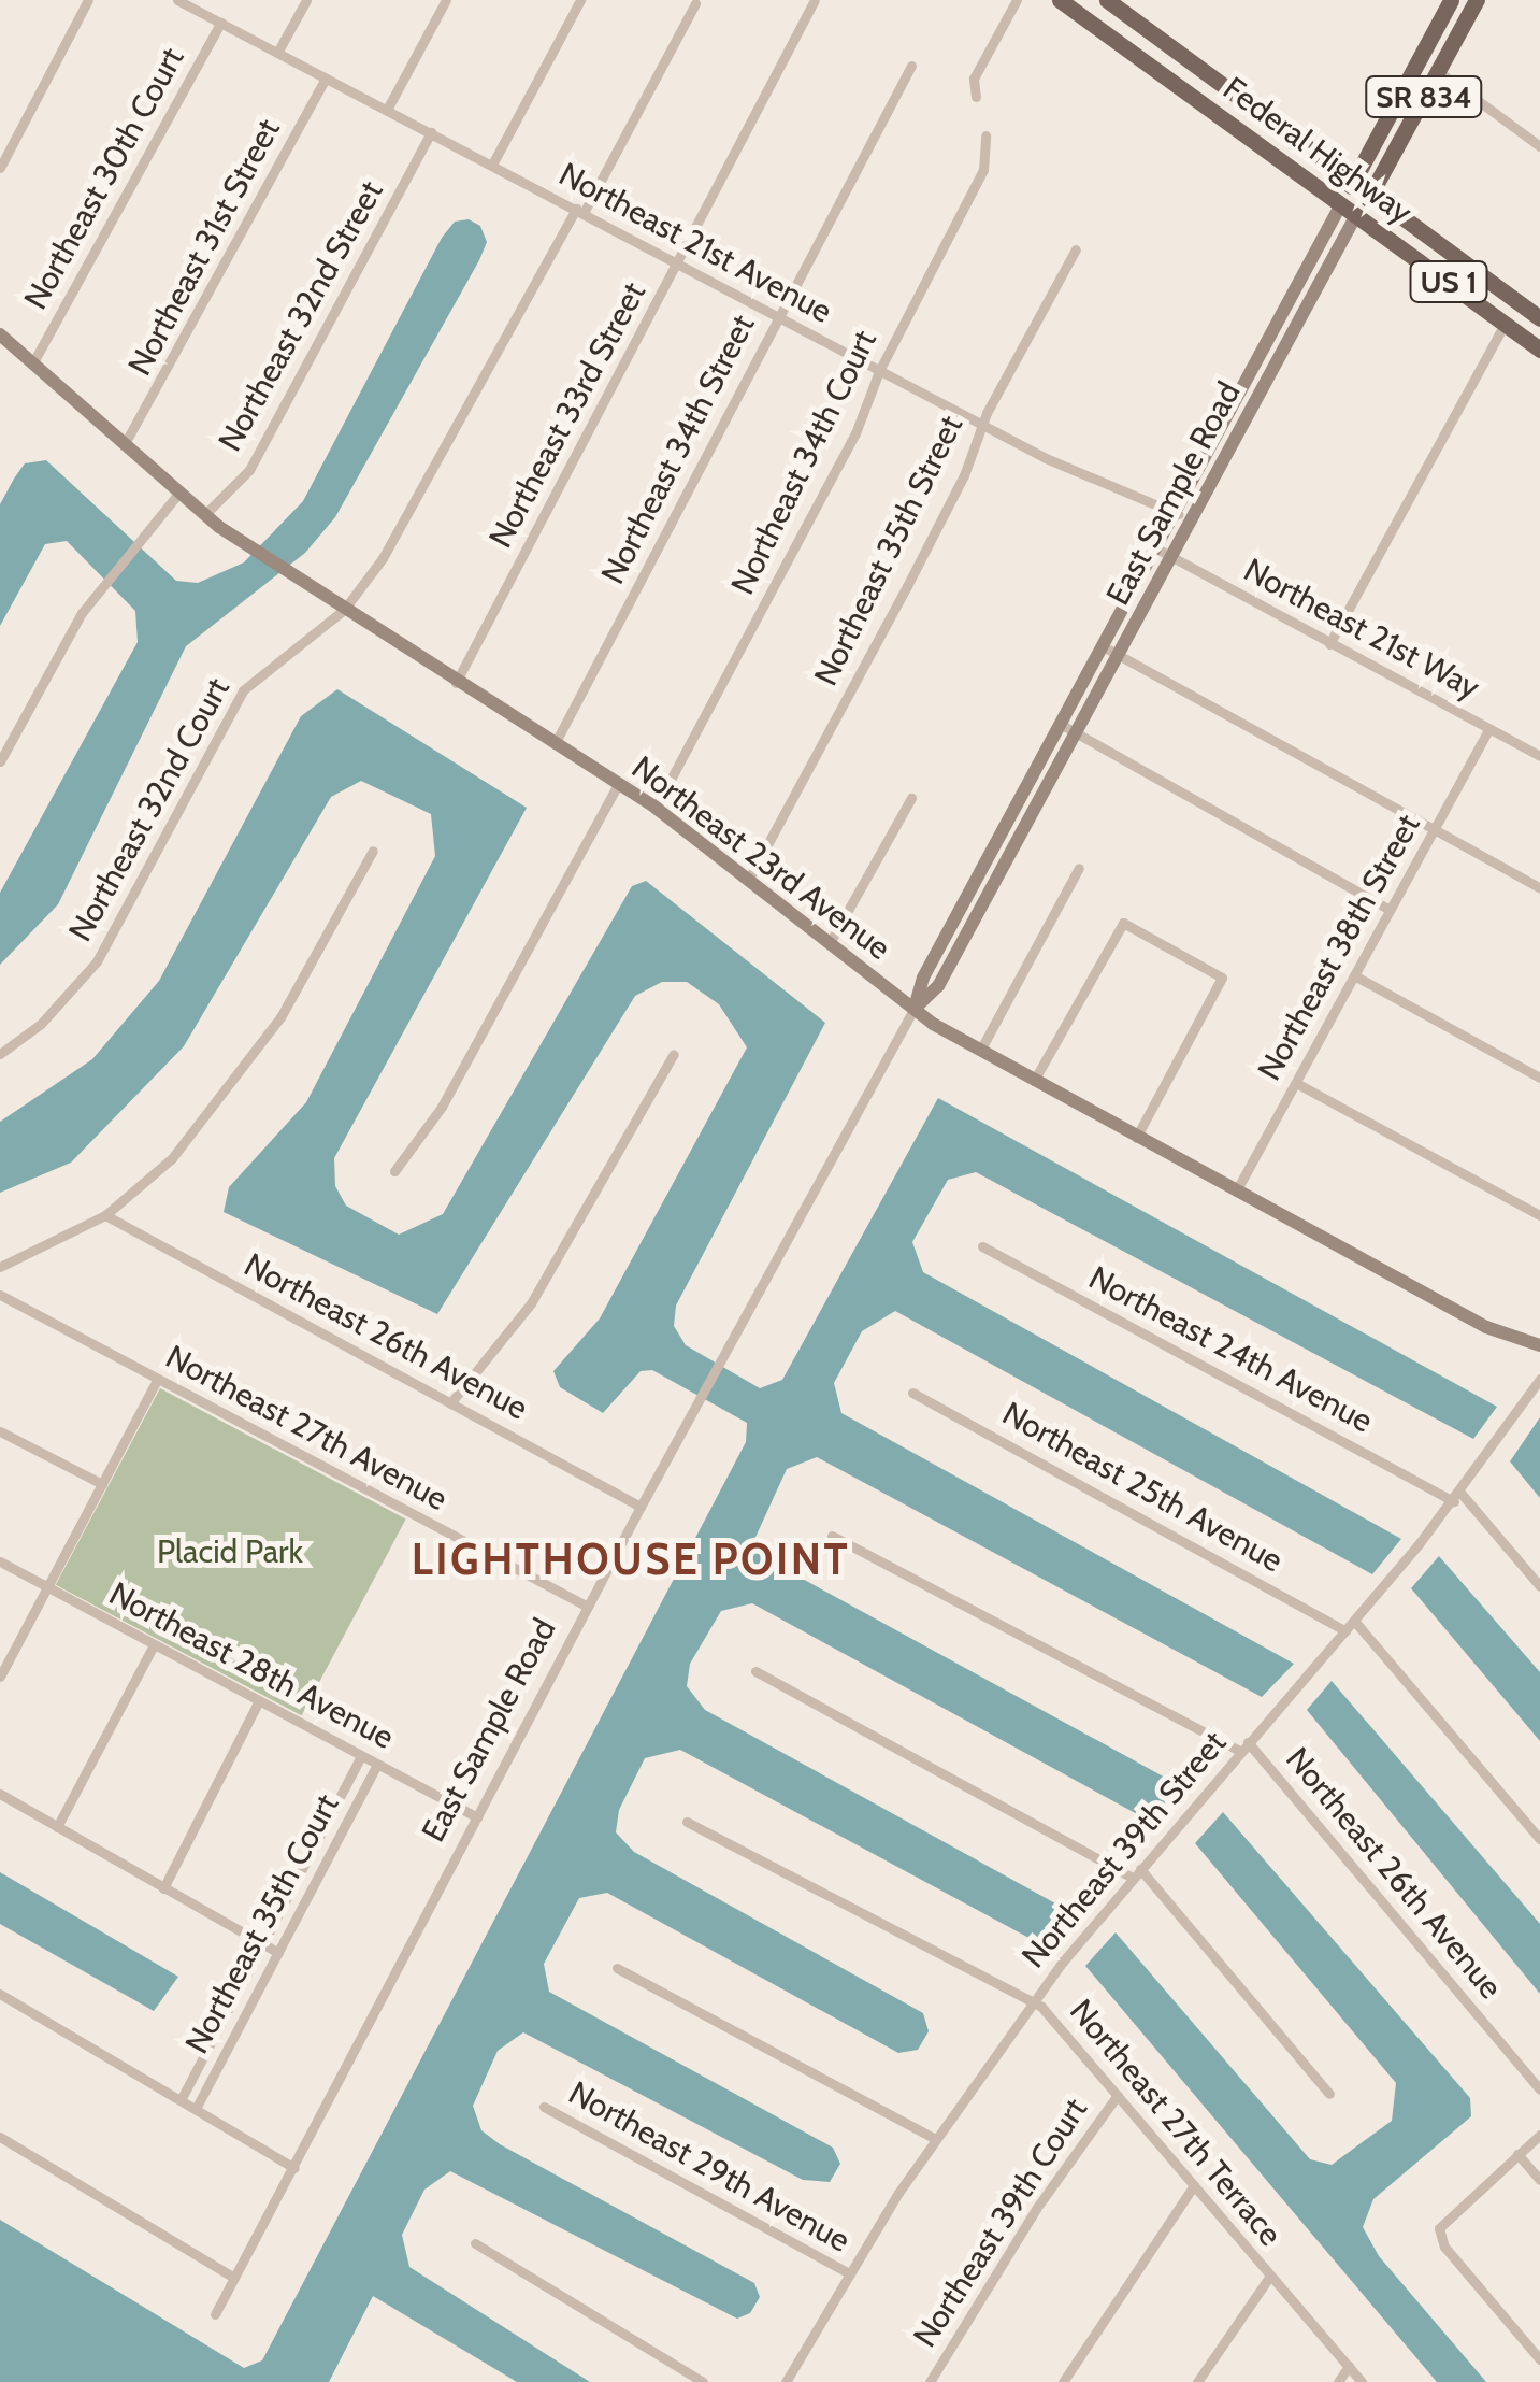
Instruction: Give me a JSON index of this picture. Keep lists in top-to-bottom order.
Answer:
{
  "streets": {
    "main road": [
      "SR 834",
      "Federal Highway",
      "US 1",
      "East Sample Road"
    ],
    "street": [
      "Northeast 30th Court",
      "Northeast 21st Avenue",
      "Northeast 31st Street",
      "Northeast 32nd Street",
      "Northeast 33rd Street",
      "Northeast 34th Street",
      "Northeast 34th Court",
      "Northeast 35th Street",
      "Northeast 21st Way",
      "Northeast 32nd Court",
      "Northeast 23rd Avenue",
      "Northeast 38th Street",
      "Northeast 26th Avenue",
      "Northeast 24th Avenue",
      "Northeast 27th Avenue",
      "Northeast 25th Avenue",
      "Northeast 28th Avenue",
      "Northeast 39th Street",
      "Northeast 35th Court",
      "Northeast 27th Terrace",
      "Northeast 29th Avenue",
      "Northeast 39th Court"
    ]
  },
  "crossings": [
    ["Federal Highway", "East Sample Road"],
    ["Northeast 30th Court", "Northeast 21st Avenue"],
    ["Northeast 30th Court", "Northeast 23rd Avenue"],
    ["Northeast 21st Avenue", "Northeast 31st Street"],
    ["Northeast 21st Avenue", "Northeast 32nd Street"],
    ["Northeast 21st Avenue", "Northeast 33rd Street"],
    ["Northeast 21st Avenue", "Northeast 34th Street"],
    ["Northeast 21st Avenue", "Northeast 34th Court"],
    ["Northeast 21st Avenue", "East Sample Road"],
    ["Northeast 21st Avenue", "Northeast 35th Street"],
    ["Northeast 21st Avenue", "Northeast 32nd Court"],
    ["Northeast 31st Street", "Northeast 23rd Avenue"],
    ["Northeast 32nd Street", "Northeast 23rd Avenue"],
    ["Northeast 33rd Street", "Northeast 23rd Avenue"],
    ["Northeast 34th Street", "Northeast 23rd Avenue"],
    ["Northeast 34th Court", "Northeast 23rd Avenue"],
    ["East Sample Road", "Northeast 21st Way"],
    ["East Sample Road", "Northeast 23rd Avenue"],
    ["East Sample Road", "Northeast 26th Avenue"],
    ["East Sample Road", "Northeast 27th Avenue"],
    ["East Sample Road", "Northeast 28th Avenue"],
    ["Northeast 35th Street", "Northeast 23rd Avenue"],
    ["Northeast 21st Way", "Northeast 38th Street"],
    ["Northeast 32nd Court", "Northeast 23rd Avenue"],
    ["Northeast 23rd Avenue", "Northeast 38th Street"],
    ["Northeast 26th Avenue", "Northeast 39th Street"],
    ["Northeast 24th Avenue", "Northeast 39th Street"],
    ["Northeast 25th Avenue", "Northeast 39th Street"],
    ["Northeast 28th Avenue", "Northeast 35th Court"],
    ["Northeast 39th Street", "Northeast 27th Terrace"],
    ["Northeast 39th Street", "Northeast 29th Avenue"],
    ["Northeast 27th Terrace", "Northeast 39th Court"]
  ],
  "districts": ["LIGHTHOUSE POINT"],
  "parks": ["Placid Park"]
}
